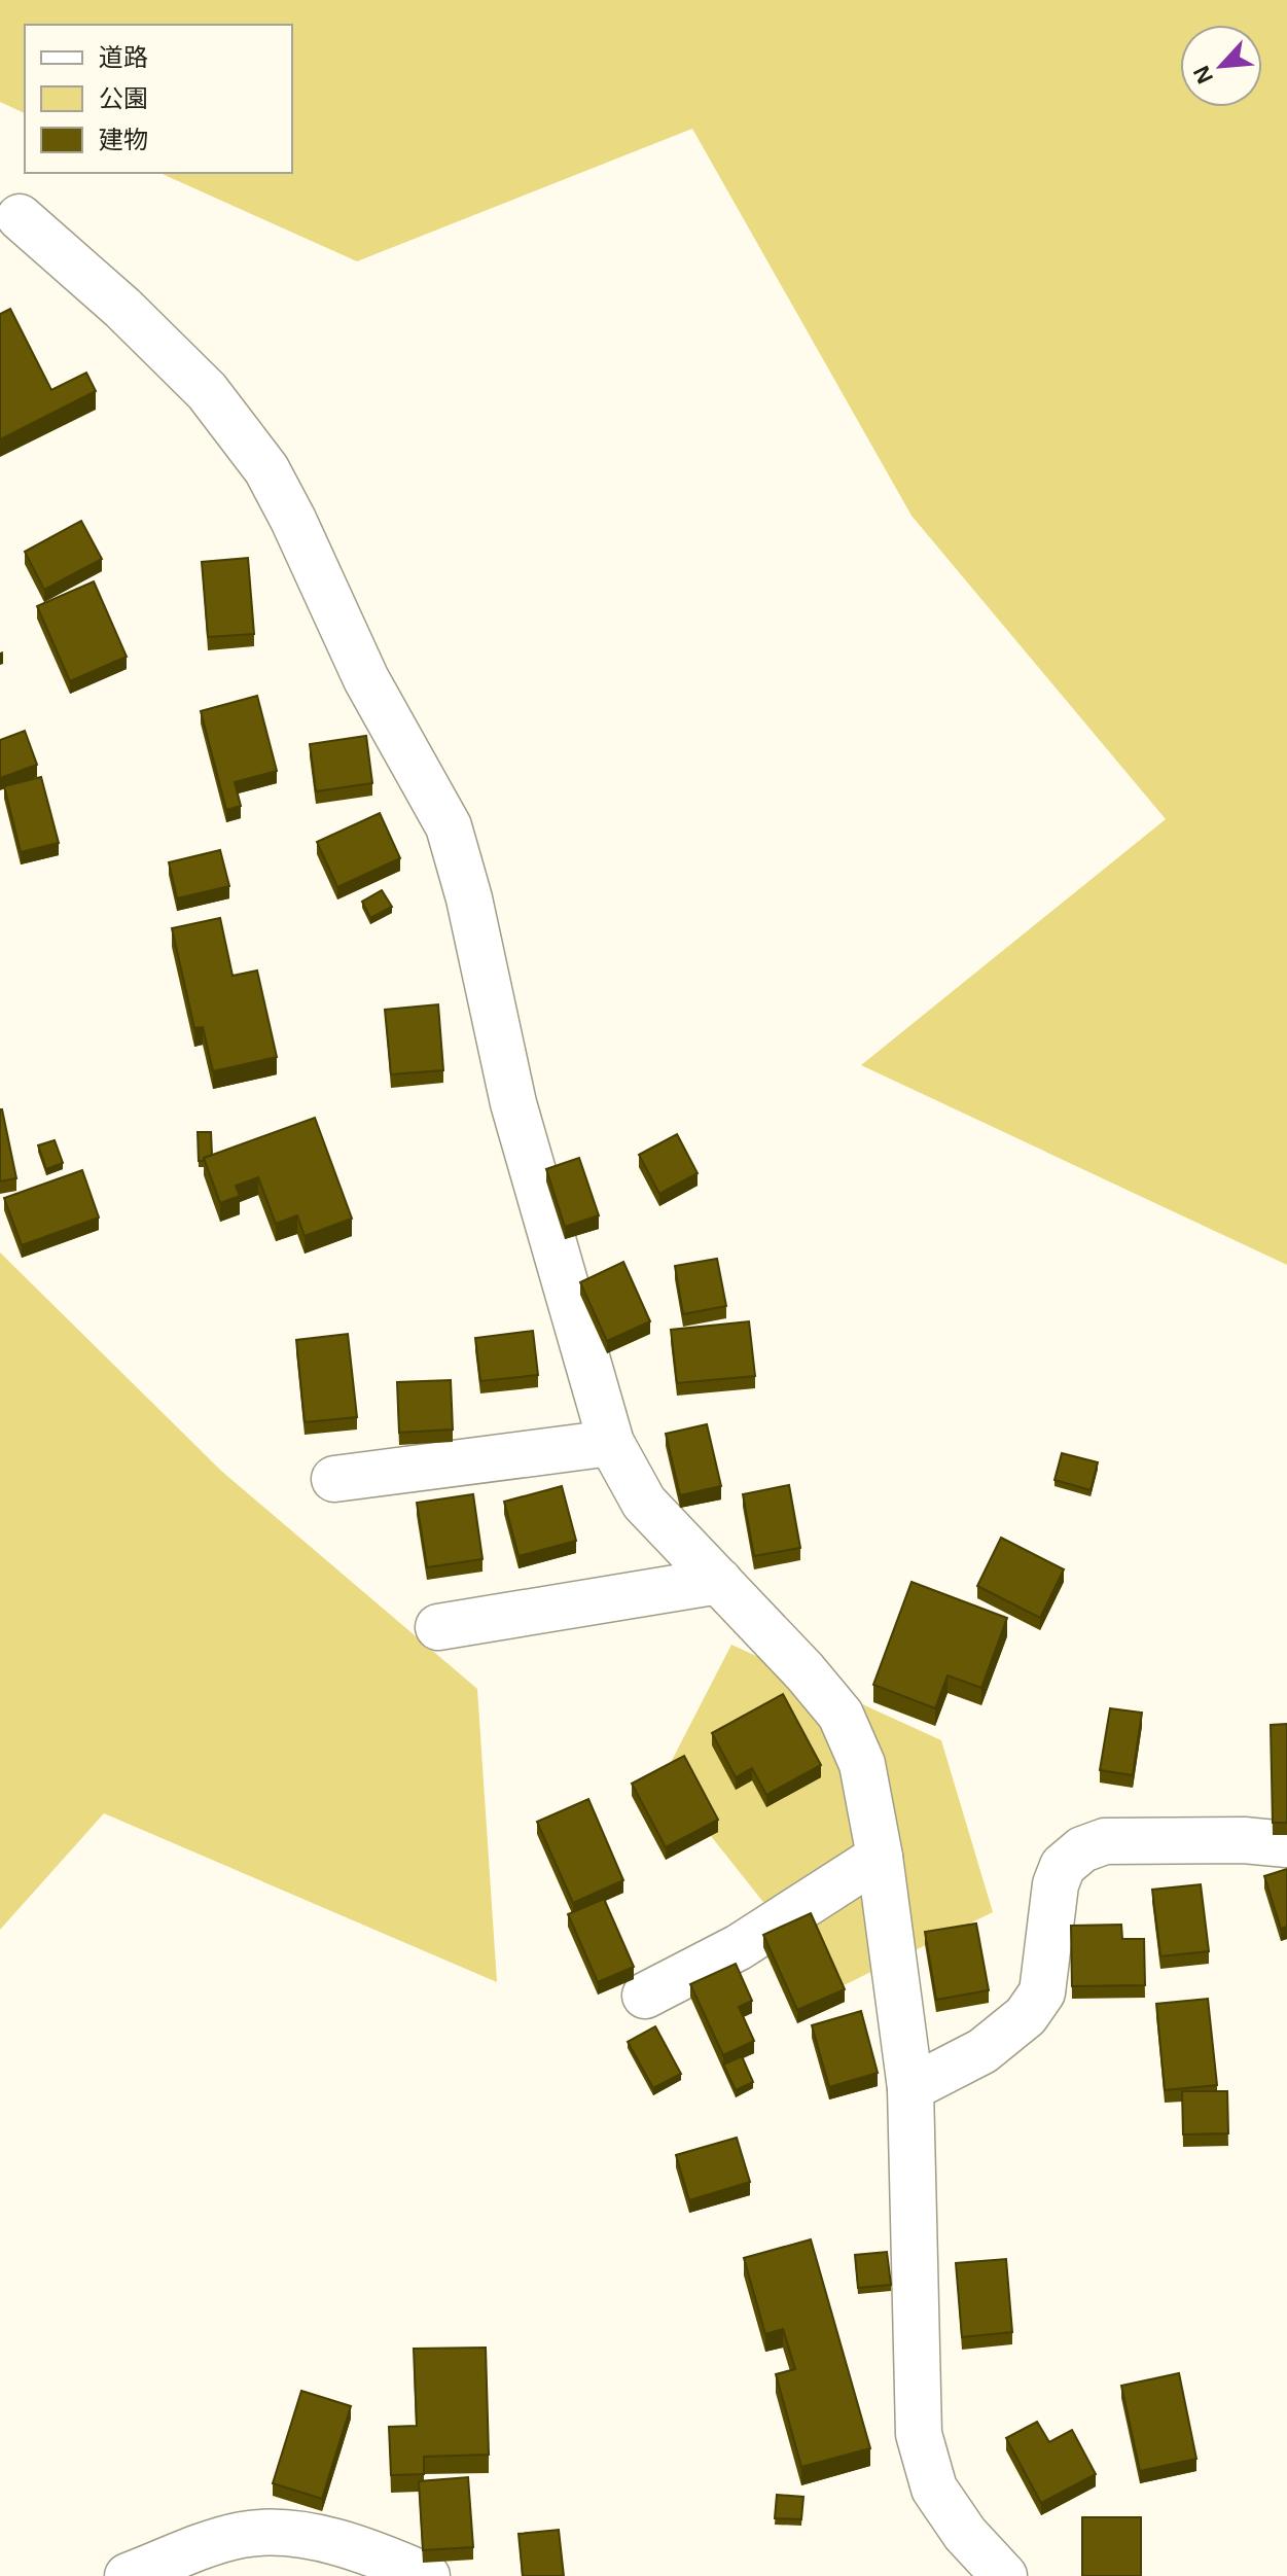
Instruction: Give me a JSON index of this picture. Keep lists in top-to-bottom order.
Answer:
{
  "legend": ["道路", "公園", "建物"],
  "north": "bottom left"
}
